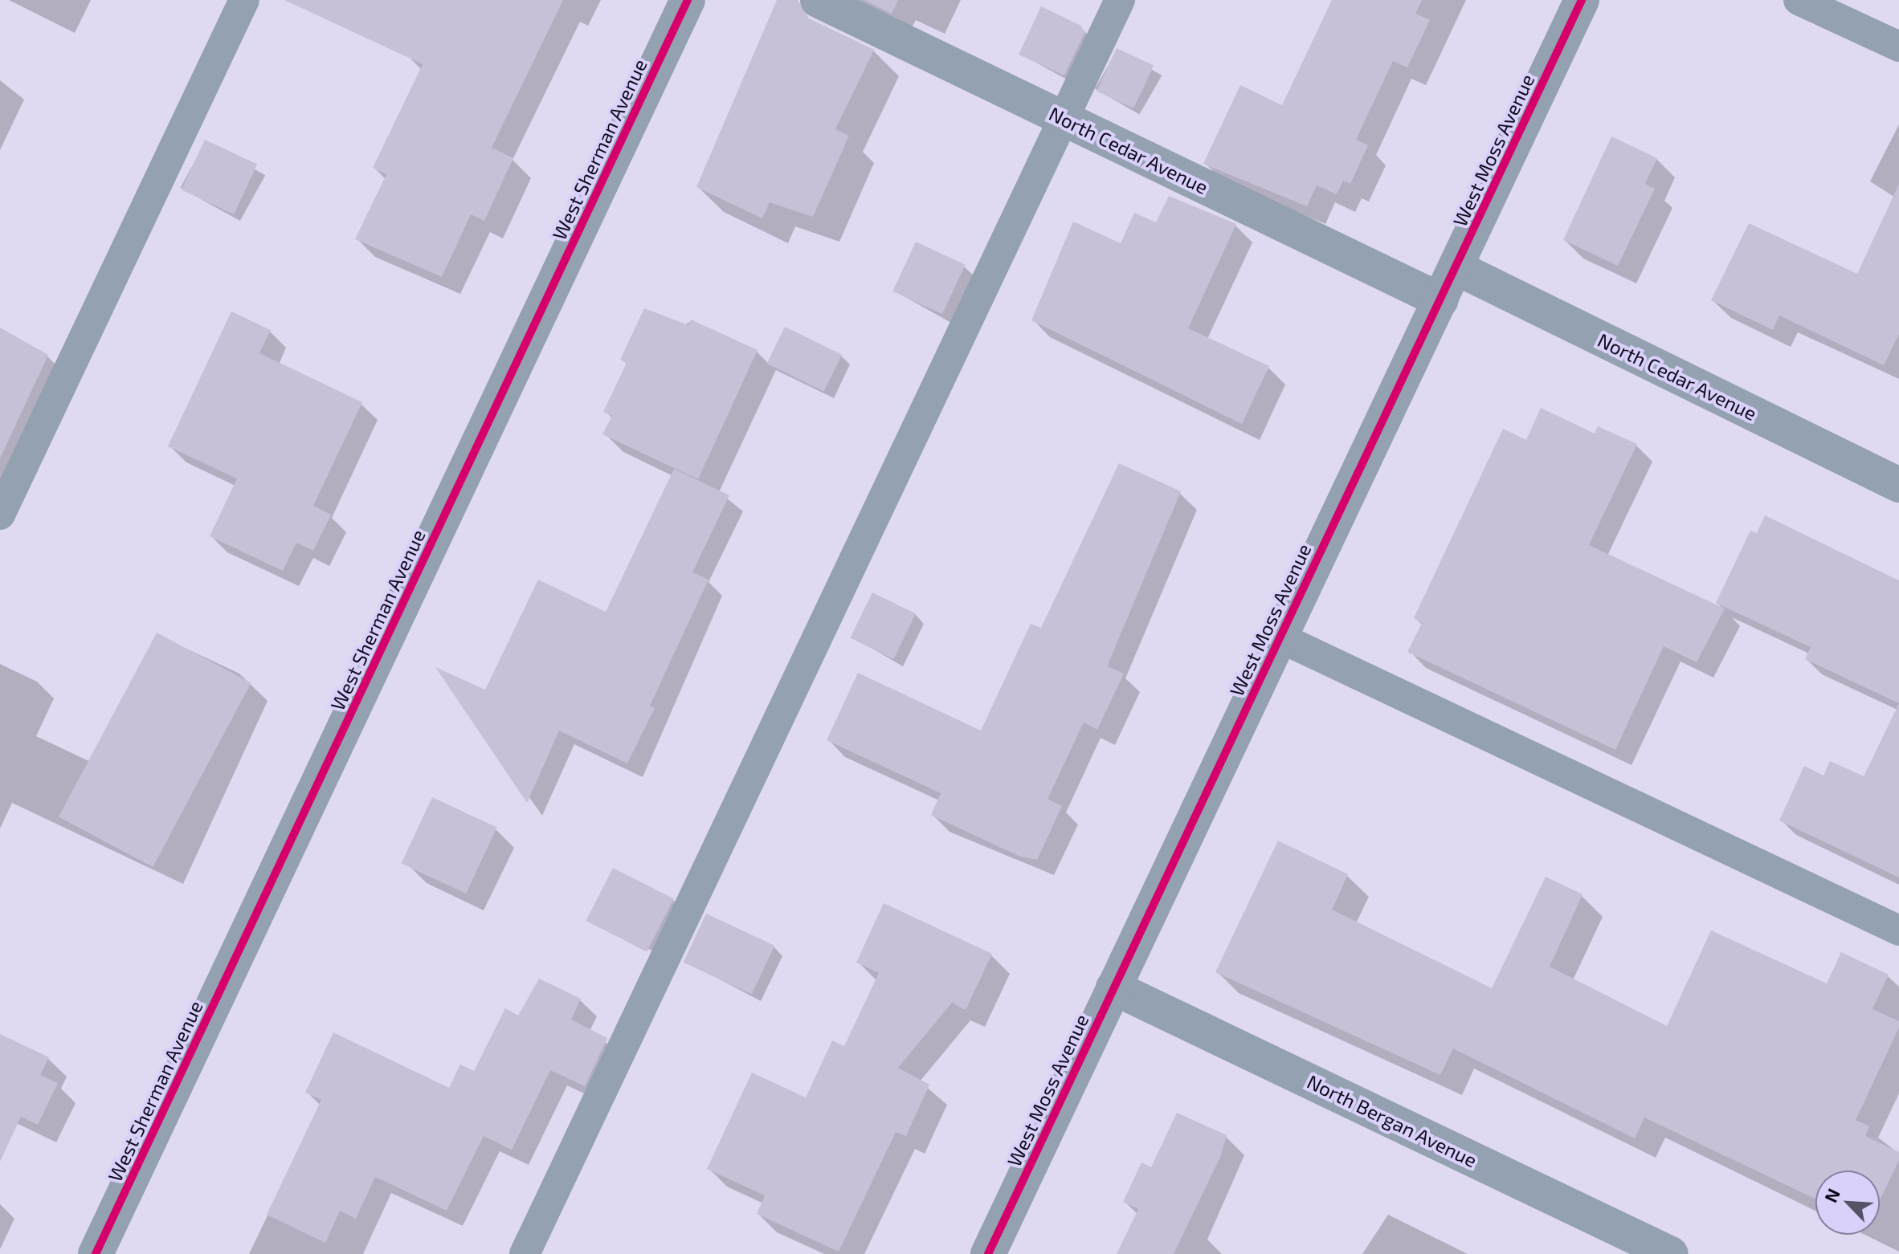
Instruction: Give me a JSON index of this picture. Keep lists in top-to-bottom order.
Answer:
{
  "streets": {
    "street": [
      "West Sherman Avenue",
      "North Cedar Avenue",
      "West Moss Avenue",
      "North Bergan Avenue"
    ]
  },
  "crossings": [
    ["North Cedar Avenue", "West Moss Avenue"],
    ["West Moss Avenue", "North Bergan Avenue"]
  ],
  "north": "top left"
}
